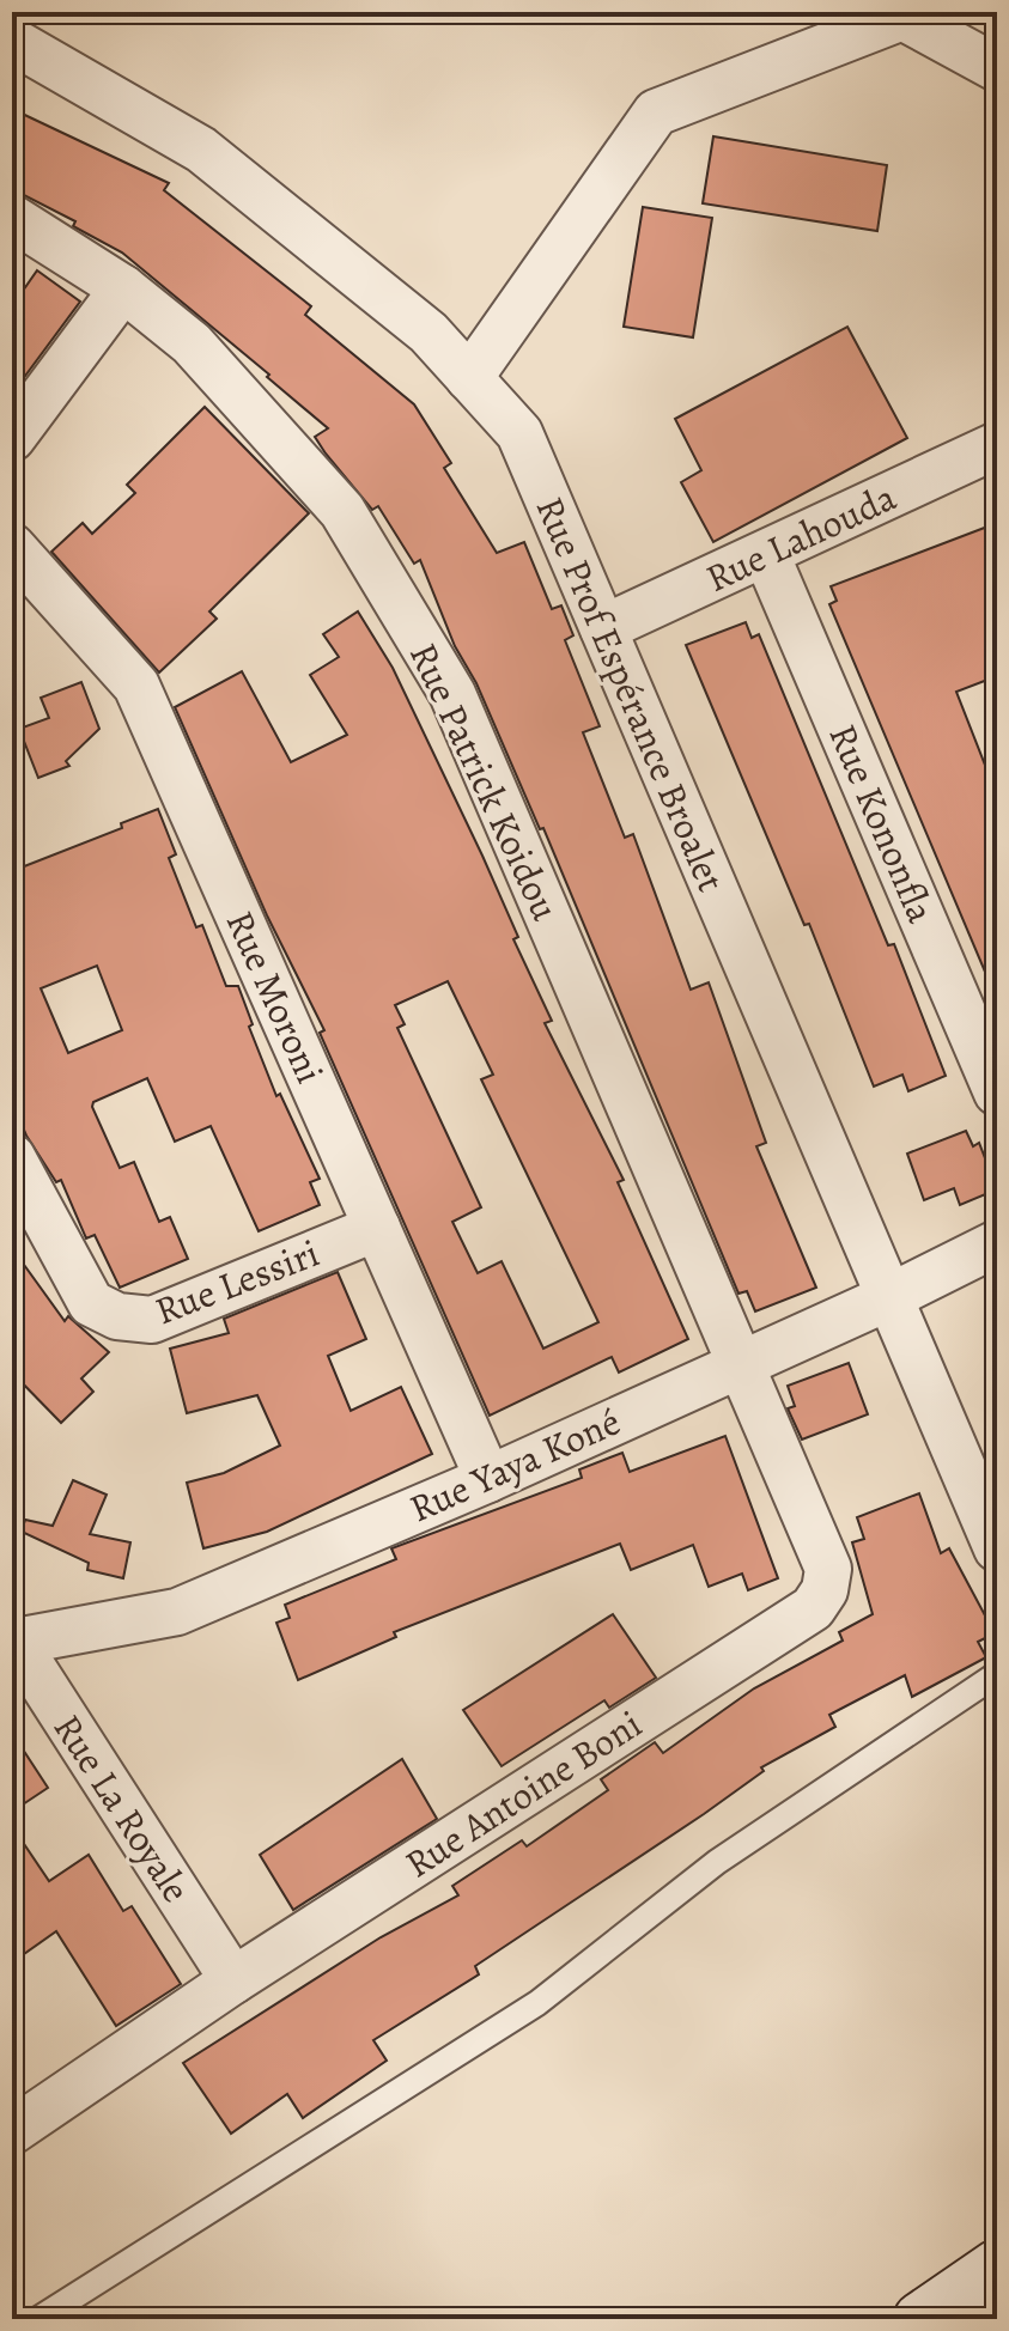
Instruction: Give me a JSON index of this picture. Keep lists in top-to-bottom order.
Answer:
{
  "streets": {
    "street": [
      "Rue Lahouda",
      "Rue Prof Espérance Broalet",
      "Rue Patrick Koidou",
      "Rue Kononfla",
      "Rue Moroni",
      "Rue Lessiri",
      "Rue Yaya Koné",
      "Rue Antoine Boni",
      "Rue La Royale"
    ]
  },
  "crossings": [
    ["Rue Lahouda", "Rue Prof Espérance Broalet"],
    ["Rue Lahouda", "Rue Kononfla"],
    ["Rue Prof Espérance Broalet", "Rue Yaya Koné"],
    ["Rue Patrick Koidou", "Rue Yaya Koné"],
    ["Rue Patrick Koidou", "Rue Antoine Boni"],
    ["Rue Moroni", "Rue Lessiri"],
    ["Rue Moroni", "Rue Yaya Koné"],
    ["Rue Yaya Koné", "Rue Antoine Boni"],
    ["Rue Yaya Koné", "Rue La Royale"],
    ["Rue Antoine Boni", "Rue La Royale"]
  ]
}
